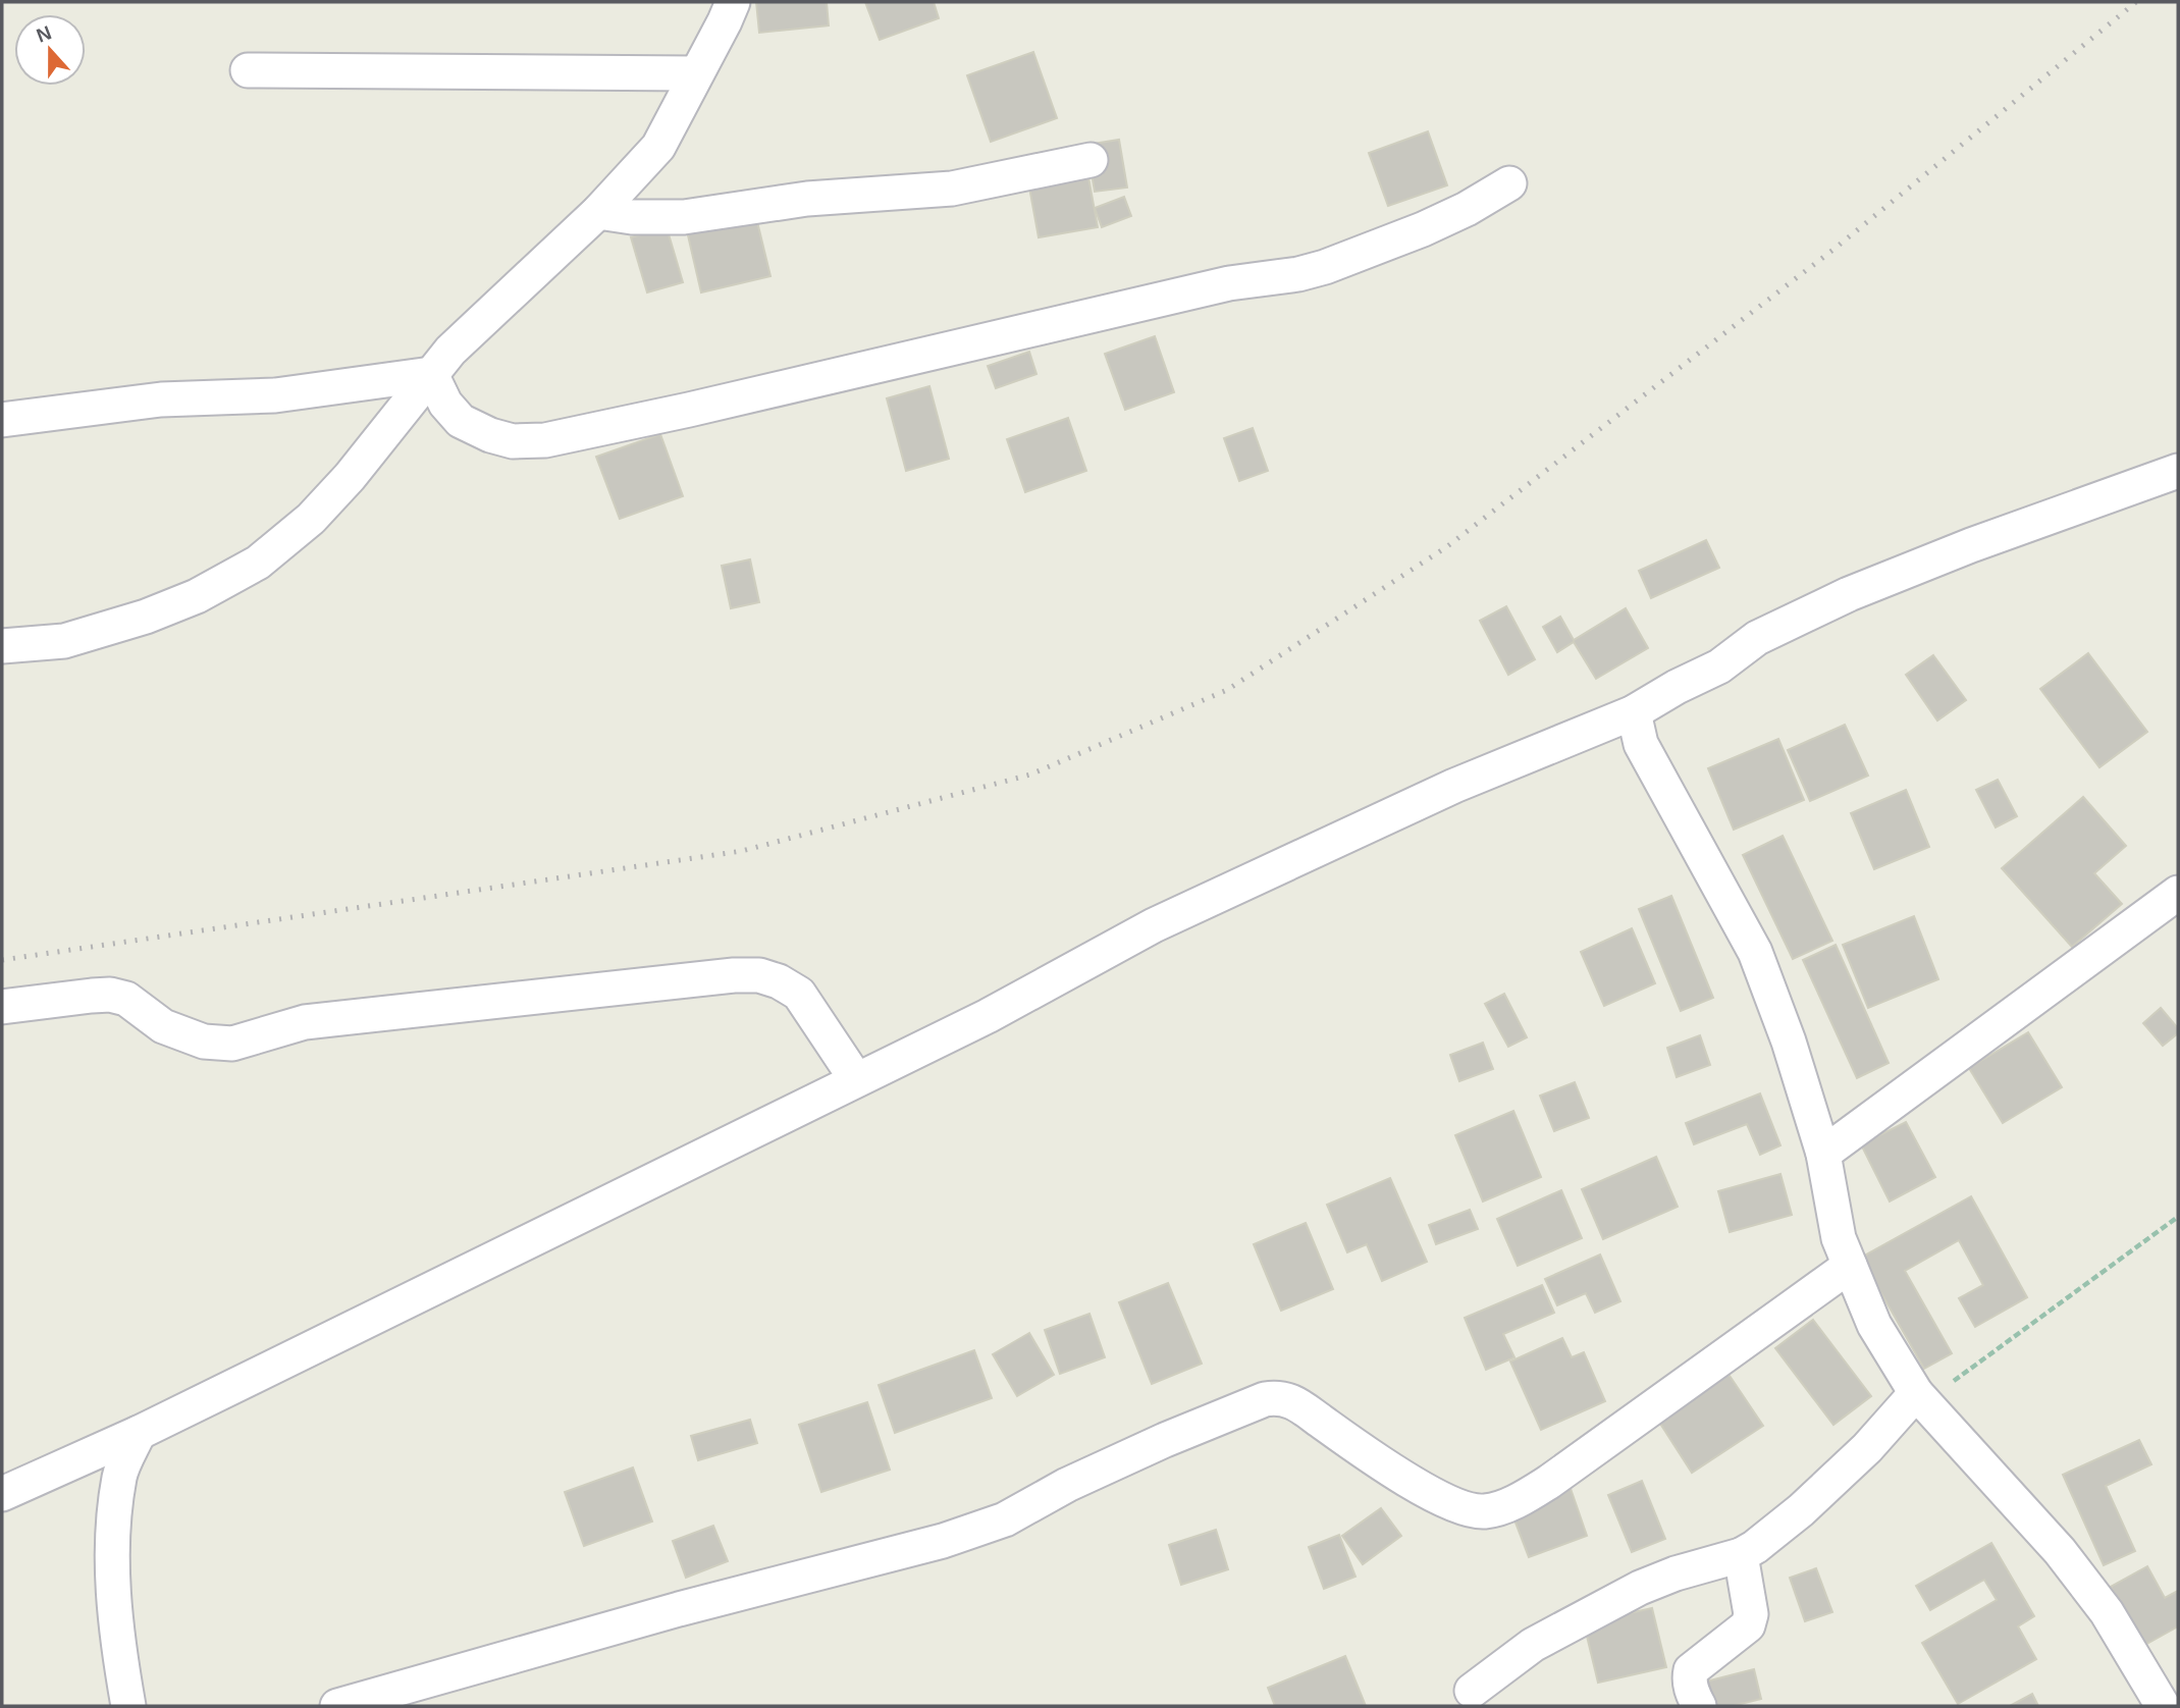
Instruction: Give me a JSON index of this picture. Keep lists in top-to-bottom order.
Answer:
{
  "north": "top"
}
